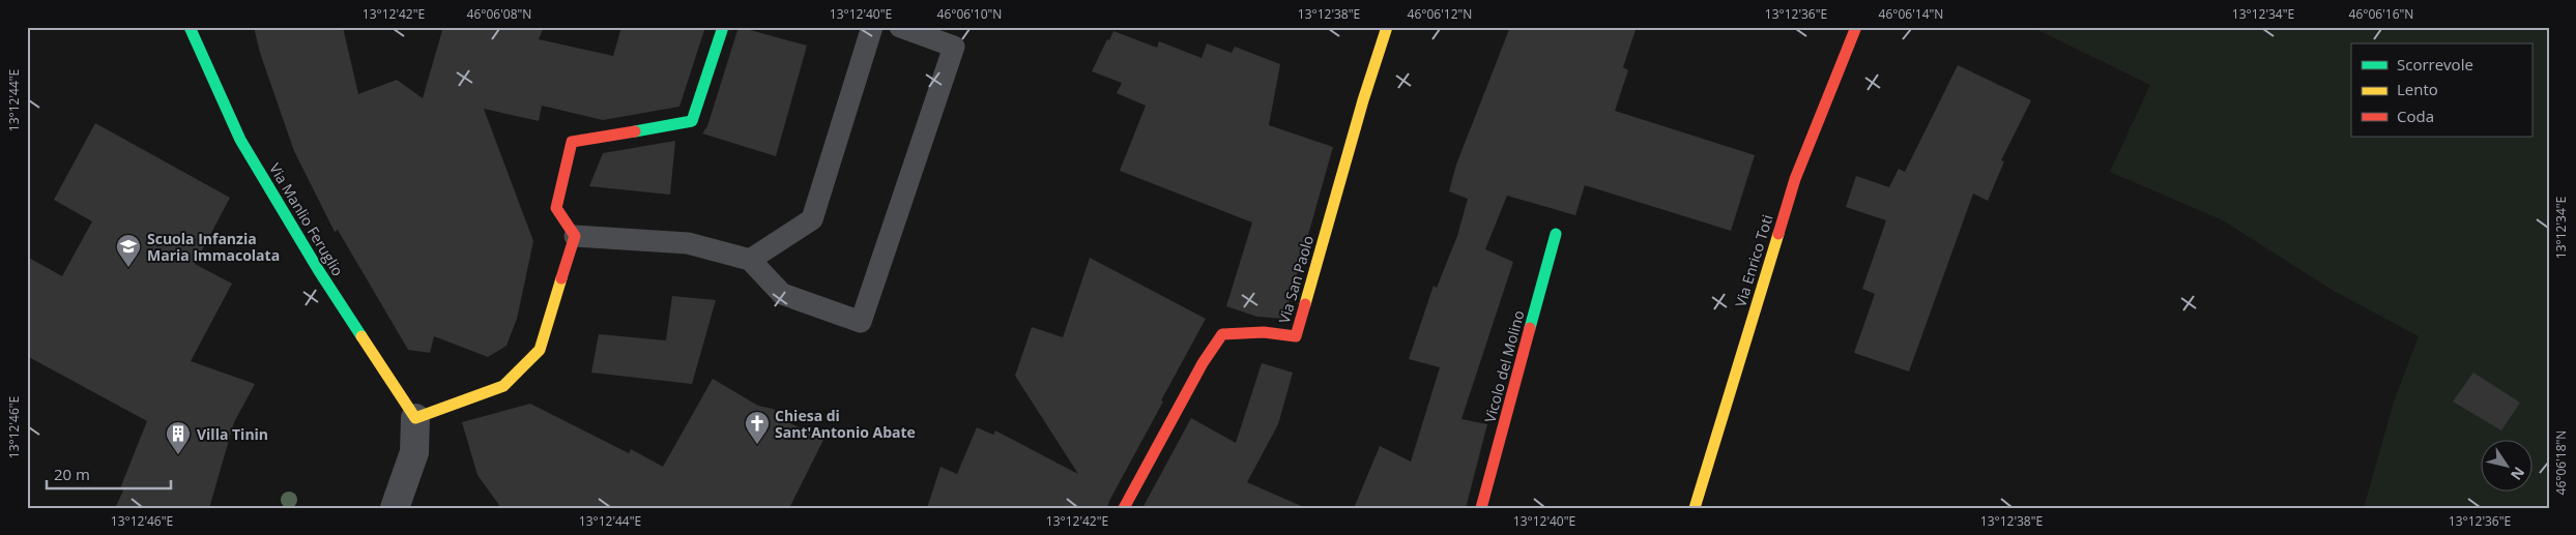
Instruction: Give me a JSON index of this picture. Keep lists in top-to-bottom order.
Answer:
{
  "streets": {
    "street": [
      "Via Manlio Feruglio",
      "Via Enrico Toti",
      "Via San Paolo",
      "Vicolo del Molino"
    ]
  },
  "places": {
    "school or university": ["Scuola Infanzia Maria Immacolata"],
    "church": ["Chiesa di Sant'Antonio Abate"],
    "building": ["Villa Tinin"]
  },
  "legend": ["Scorrevole", "Lento", "Coda"],
  "scale_bar": "20 m",
  "north": "bottom right",
  "coordinates": [
    "13°12'42\"E",
    "46°06'08\"N",
    "13°12'40\"E",
    "46°06'10\"N",
    "13°12'38\"E",
    "46°06'12\"N",
    "13°12'36\"E",
    "46°06'14\"N",
    "13°12'34\"E",
    "46°06'16\"N",
    "13°12'44\"E",
    "13°12'46\"E",
    "46°06'18\"N"
  ]
}
